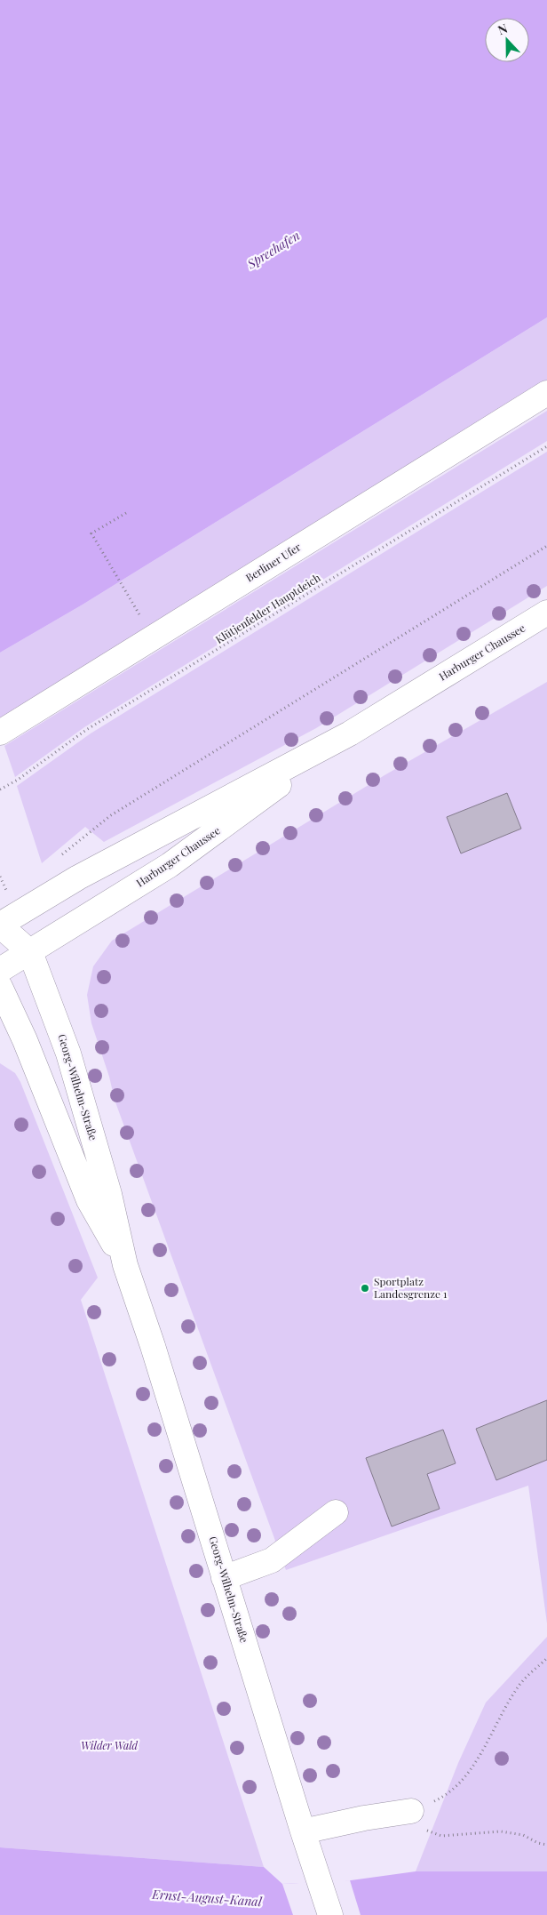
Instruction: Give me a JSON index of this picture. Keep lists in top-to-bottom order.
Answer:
{
  "streets": {
    "street": ["Berliner Ufer", "Harburger Chaussee", "Georg-Wilhelm-Straße"],
    "path": ["Klütjenfelder Hauptdeich"]
  },
  "crossings": [
    ["Harburger Chaussee", "Georg-Wilhelm-Straße"]
  ],
  "water": ["Spreehafen", "Ernst-August-Kanal"],
  "parks": ["Wilder Wald"],
  "places": ["Sportplatz Landesgrenze 1"],
  "north": "top"
}
